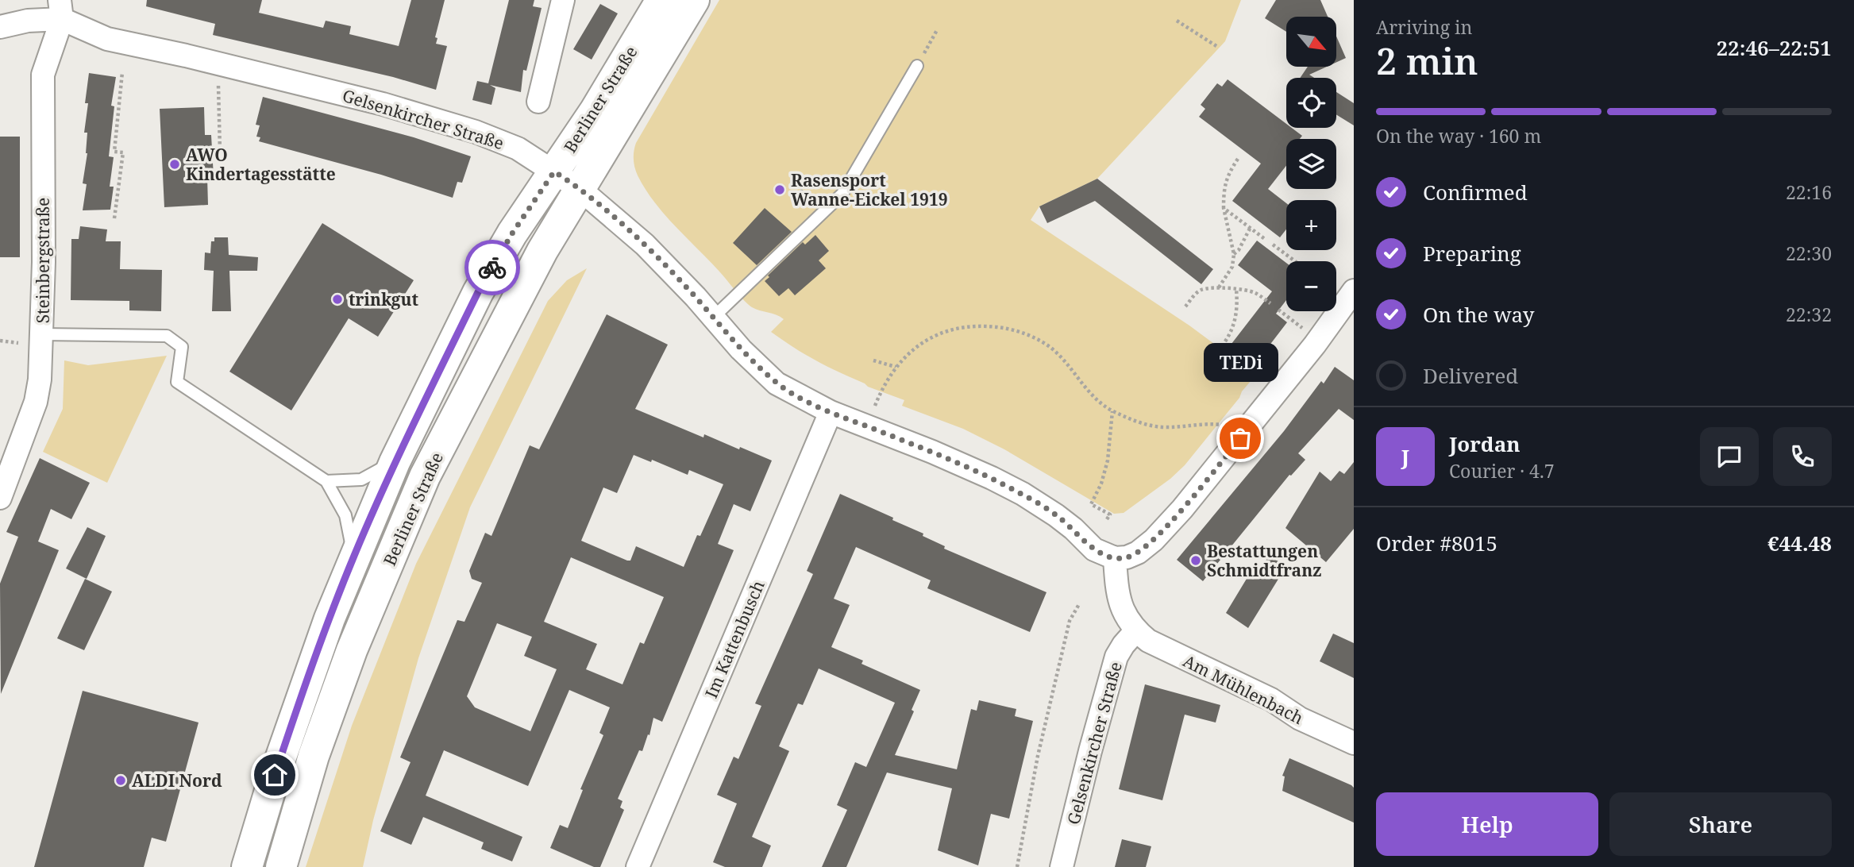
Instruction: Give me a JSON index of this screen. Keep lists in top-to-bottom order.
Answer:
{
  "streets": {
    "main road": ["Berliner Straße"],
    "street": [
      "Gelsenkircher Straße",
      "Steinbergstraße",
      "Im Kattenbusch",
      "Am Mühlenbach"
    ]
  },
  "crossings": [
    ["Berliner Straße", "Gelsenkircher Straße"],
    ["Gelsenkircher Straße", "Steinbergstraße"],
    ["Gelsenkircher Straße", "Im Kattenbusch"],
    ["Gelsenkircher Straße", "Am Mühlenbach"]
  ],
  "places": [
    "AWO Kindertagesstätte",
    "Rasensport Wanne-Eickel 1919",
    "trinkgut",
    "TEDi",
    "Bestattungen Schmidtfranz",
    "ALDI Nord"
  ],
  "north": "bottom right",
  "page": {
    "heading": ["2 min", "Arriving in", "22:46–22:51"],
    "panel": [
      "Jordan",
      "Courier · 4.7",
      "Order #8015",
      "€44.48"
    ],
    "map_buttons": ["+", "−"],
    "bar": "On the way · 160 m",
    "list": [
      ["Confirmed", "22:16"],
      ["Preparing", "22:30"],
      ["On the way", "22:32"],
      "Delivered"
    ],
    "bubble": "TEDi",
    "round": "J",
    "buttons": ["Help", "Share"]
  }
}
